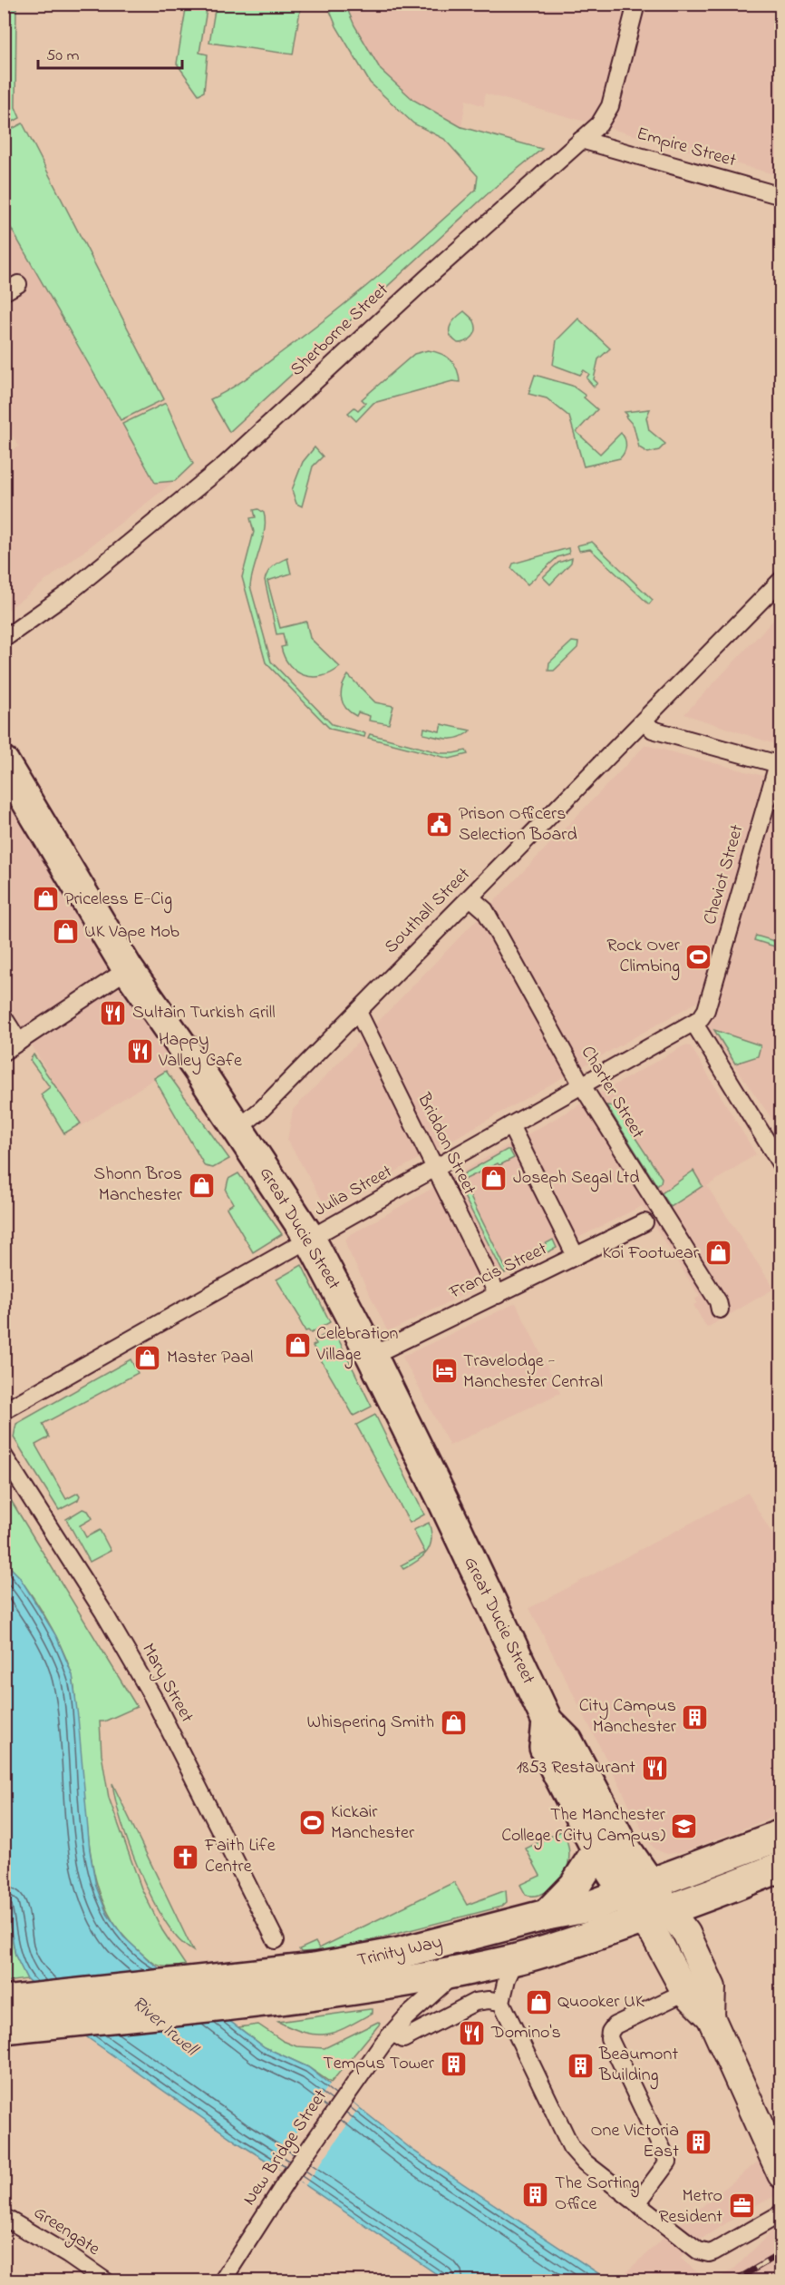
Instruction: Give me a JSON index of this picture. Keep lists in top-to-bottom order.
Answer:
{
  "streets": {
    "highway": ["Great Ducie Street", "Trinity Way"],
    "street": [
      "Empire Street",
      "Sherborne Street",
      "Cheviot Street",
      "Southall Street",
      "Charter Street",
      "Briddon Street",
      "Julia Street",
      "Francis Street",
      "Mary Street",
      "New Bridge Street",
      "Greengate"
    ]
  },
  "crossings": [
    ["Empire Street", "Sherborne Street"],
    ["Cheviot Street", "Julia Street"],
    ["Southall Street", "Charter Street"],
    ["Southall Street", "Briddon Street"],
    ["Southall Street", "Great Ducie Street"],
    ["Charter Street", "Julia Street"],
    ["Briddon Street", "Julia Street"],
    ["Briddon Street", "Francis Street"],
    ["Julia Street", "Great Ducie Street"],
    ["Great Ducie Street", "Francis Street"],
    ["Great Ducie Street", "Trinity Way"],
    ["Trinity Way", "New Bridge Street"]
  ],
  "water": ["River Irwell"],
  "places": {
    "public building": ["Prison Officers Selection Board"],
    "shop": [
      "Priceless E-Cig",
      "UK Vape Mob",
      "Joseph Segal Ltd",
      "Shonn Bros Manchester",
      "Koi Footwear",
      "Celebration Village",
      "Master Paal",
      "Whispering Smith",
      "Quooker UK"
    ],
    "sports": ["Rock Over Climbing", "Kickair Manchester"],
    "restaurant": [
      "Sultain Turkish Grill",
      "Happy Valley Cafe",
      "1853 Restaurant",
      "Domino's"
    ],
    "hotel": ["Travelodge - Manchester Central"],
    "building": [
      "City Campus Manchester",
      "Tempus Tower",
      "Beaumont Building",
      "One Victoria East",
      "The Sorting Office"
    ],
    "school or university": ["The Manchester College (City Campus)"],
    "church": ["Faith Life Centre"],
    "office": ["Metro Resident"]
  },
  "scale_bar": "50 m"
}
